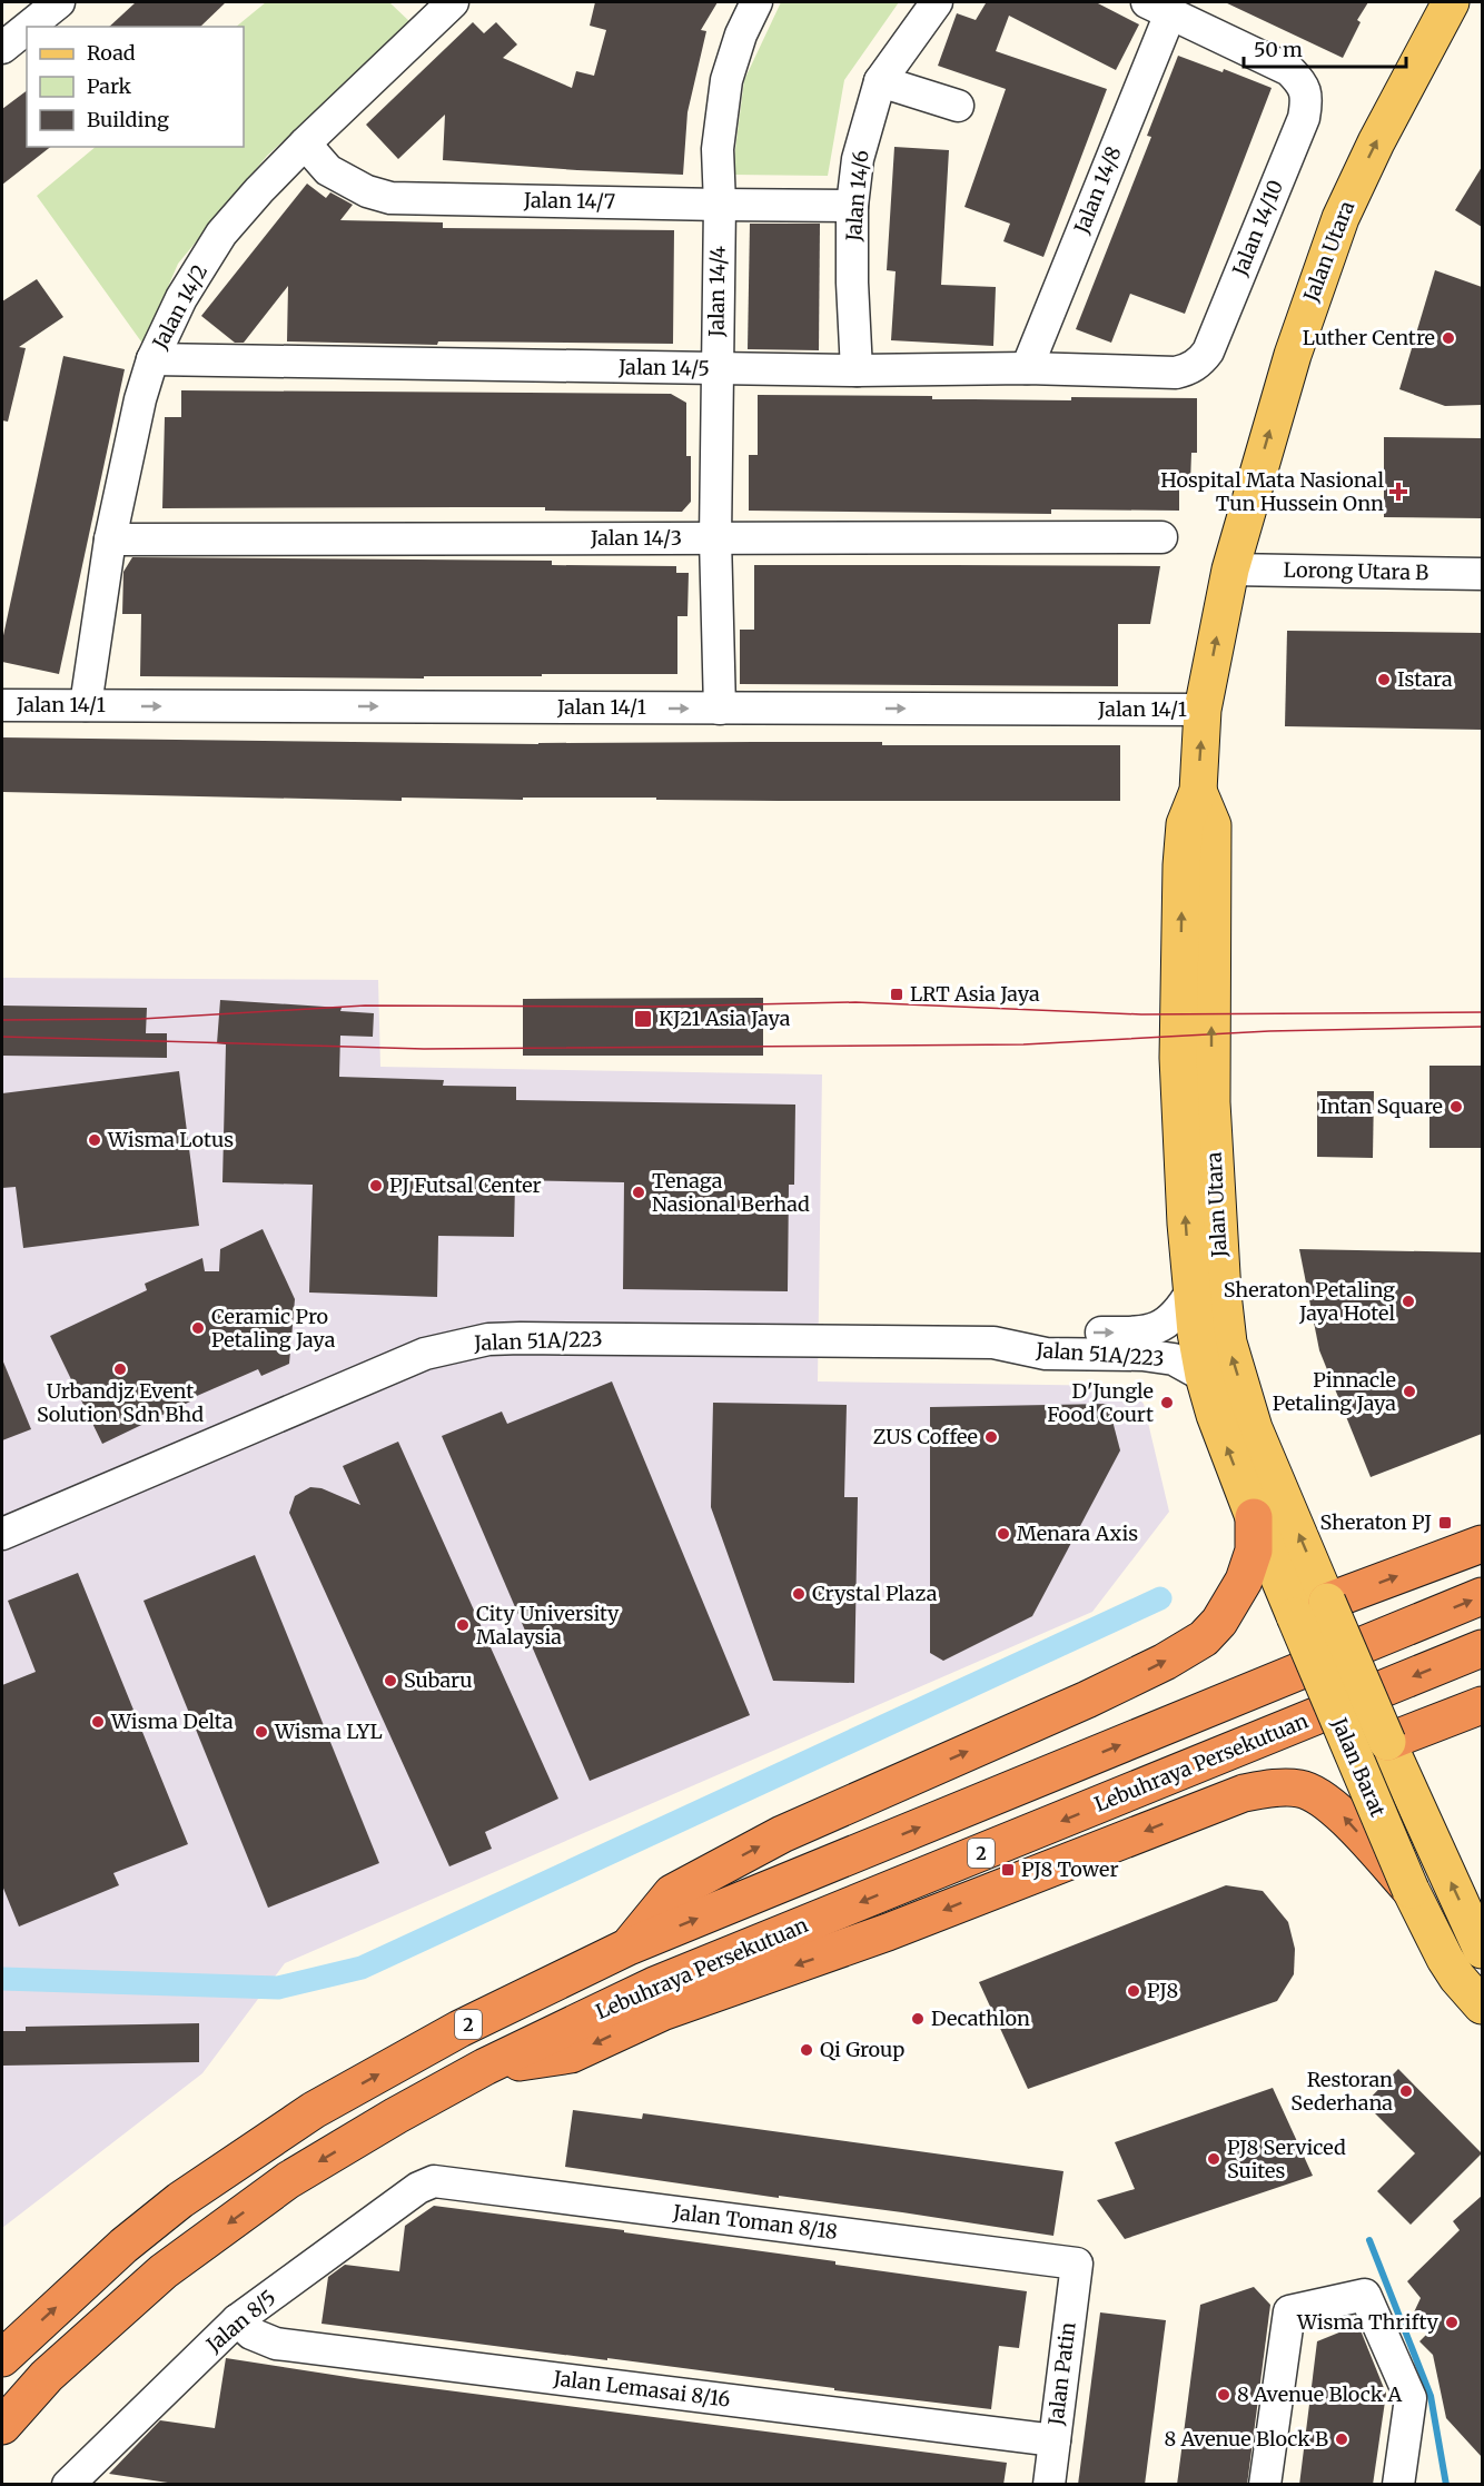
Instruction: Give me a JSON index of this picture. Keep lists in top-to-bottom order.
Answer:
{
  "streets": {
    "highway": ["Lebuhraya Persekutuan", "2"],
    "main road": ["Jalan Utara", "Jalan Barat"],
    "street": [
      "Jalan 14/8",
      "Jalan 14/6",
      "Jalan 14/7",
      "Jalan 14/10",
      "Jalan 14/4",
      "Jalan 14/2",
      "Jalan 14/5",
      "Jalan 14/3",
      "Lorong Utara B",
      "Jalan 14/1",
      "Jalan 51A/223",
      "Jalan Toman 8/18",
      "Jalan 8/5",
      "Jalan Patin",
      "Jalan Lemasai 8/16"
    ]
  },
  "crossings": [
    ["Jalan 14/8", "Jalan 14/10"],
    ["Jalan 14/8", "Jalan 14/5"],
    ["Jalan 14/6", "Jalan 14/7"],
    ["Jalan 14/6", "Jalan 14/5"],
    ["Jalan 14/7", "Jalan 14/4"],
    ["Jalan 14/7", "Jalan 14/2"],
    ["Jalan 14/10", "Jalan 14/5"],
    ["Jalan Utara", "Lorong Utara B"],
    ["Jalan Utara", "Jalan 14/1"],
    ["Jalan Utara", "Jalan 51A/223"],
    ["Jalan Utara", "Jalan Barat"],
    ["Jalan 14/4", "Jalan 14/5"],
    ["Jalan 14/4", "Jalan 14/3"],
    ["Jalan 14/4", "Jalan 14/1"],
    ["Jalan 14/2", "Jalan 14/5"],
    ["Jalan 14/2", "Jalan 14/3"],
    ["Jalan 14/2", "Jalan 14/1"],
    ["Jalan Toman 8/18", "Jalan 8/5"],
    ["Jalan Toman 8/18", "Jalan Patin"],
    ["Jalan 8/5", "Jalan Lemasai 8/16"],
    ["Jalan Patin", "Jalan Lemasai 8/16"]
  ],
  "one_way": ["Jalan Utara", "Jalan 14/1"],
  "places": {
    "other": [
      "Luther Centre",
      "Istara",
      "Intan Square",
      "Wisma Lotus",
      "PJ Futsal Center",
      "Tenaga Nasional Berhad",
      "Sheraton Petaling Jaya Hotel",
      "Ceramic Pro Petaling Jaya",
      "Urbandjz Event Solution Sdn Bhd",
      "Pinnacle Petaling Jaya",
      "D'Jungle Food Court",
      "ZUS Coffee",
      "Menara Axis",
      "Crystal Plaza",
      "City University Malaysia",
      "Subaru",
      "Wisma Delta",
      "Wisma LYL",
      "PJ8",
      "Decathlon",
      "Qi Group",
      "Restoran Sederhana",
      "PJ8 Serviced Suites",
      "Wisma Thrifty",
      "8 Avenue Block A",
      "8 Avenue Block B"
    ],
    "health": ["Hospital Mata Nasional Tun Hussein Onn"],
    "transit": [
      "LRT Asia Jaya",
      "KJ21 Asia Jaya",
      "Sheraton PJ",
      "PJ8 Tower"
    ]
  },
  "legend": ["Road", "Park", "Building"],
  "scale_bar": "50 m"
}
